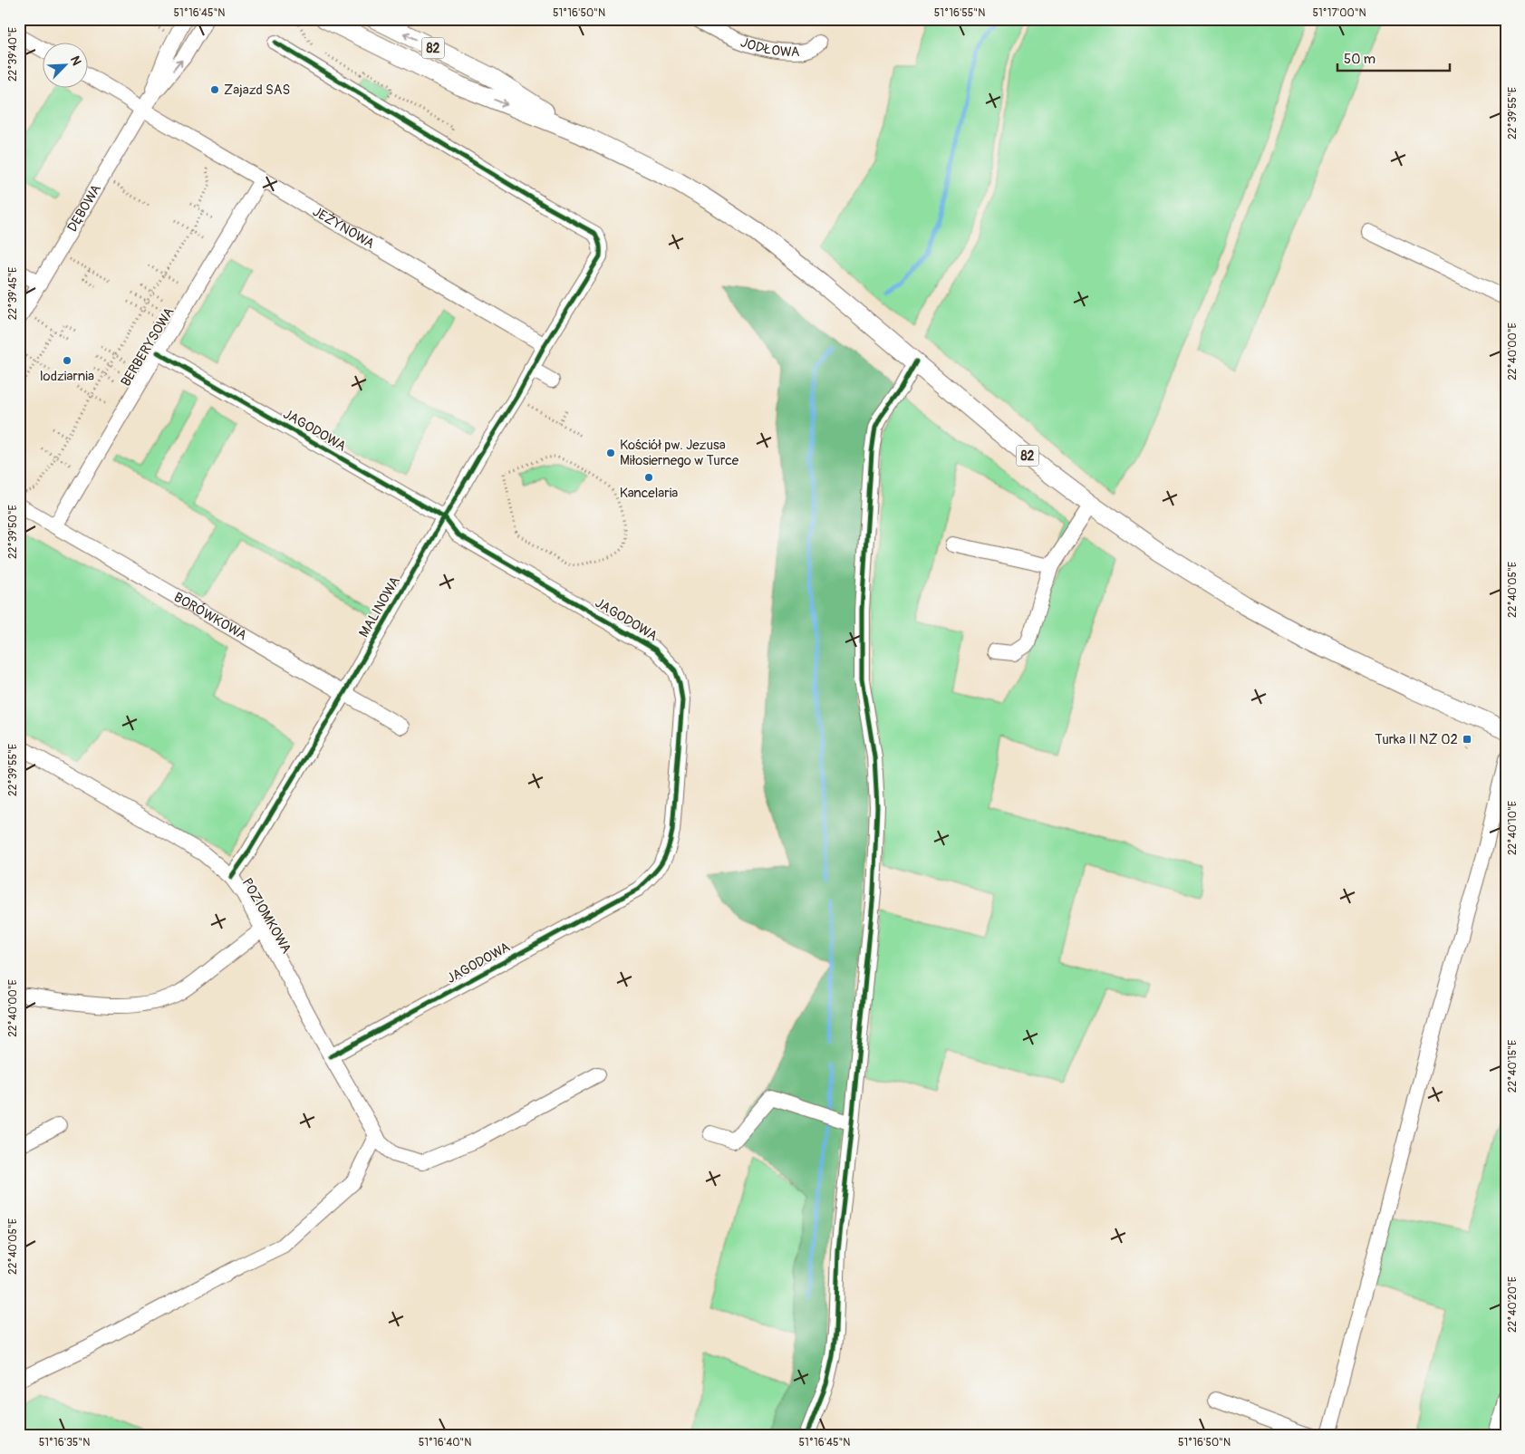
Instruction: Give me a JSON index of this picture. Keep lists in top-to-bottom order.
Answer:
{
  "streets": {
    "main road": ["82"],
    "street": [
      "JODŁOWA",
      "DĘBOWA",
      "JEŻYNOWA",
      "BERBERYSOWA",
      "JAGODOWA",
      "MALINOWA",
      "BORÓWKOWA",
      "POZIOMKOWA"
    ]
  },
  "crossings": [
    ["DĘBOWA", "JEŻYNOWA"],
    ["JEŻYNOWA", "BERBERYSOWA"],
    ["JEŻYNOWA", "MALINOWA"],
    ["BERBERYSOWA", "JAGODOWA"],
    ["BERBERYSOWA", "BORÓWKOWA"],
    ["JAGODOWA", "MALINOWA"],
    ["JAGODOWA", "POZIOMKOWA"],
    ["MALINOWA", "BORÓWKOWA"],
    ["MALINOWA", "POZIOMKOWA"]
  ],
  "places": {
    "other": [
      "Zajazd SAS",
      "lodziarnia",
      "Kościół pw. Jezusa Miłosiernego w Turce",
      "Kancelaria"
    ],
    "transit": ["Turka II NŻ 02"]
  },
  "scale_bar": "50 m",
  "north": "top right",
  "coordinates": [
    "51°16'45\"N",
    "51°16'50\"N",
    "51°16'55\"N",
    "51°17'00\"N",
    "22°39'40\"E",
    "22°39'55\"E",
    "22°39'45\"E",
    "22°40'00\"E",
    "22°39'50\"E",
    "22°40'05\"E",
    "22°40'10\"E",
    "22°40'15\"E",
    "22°40'20\"E",
    "51°16'35\"N",
    "51°16'40\"N"
  ]
}
